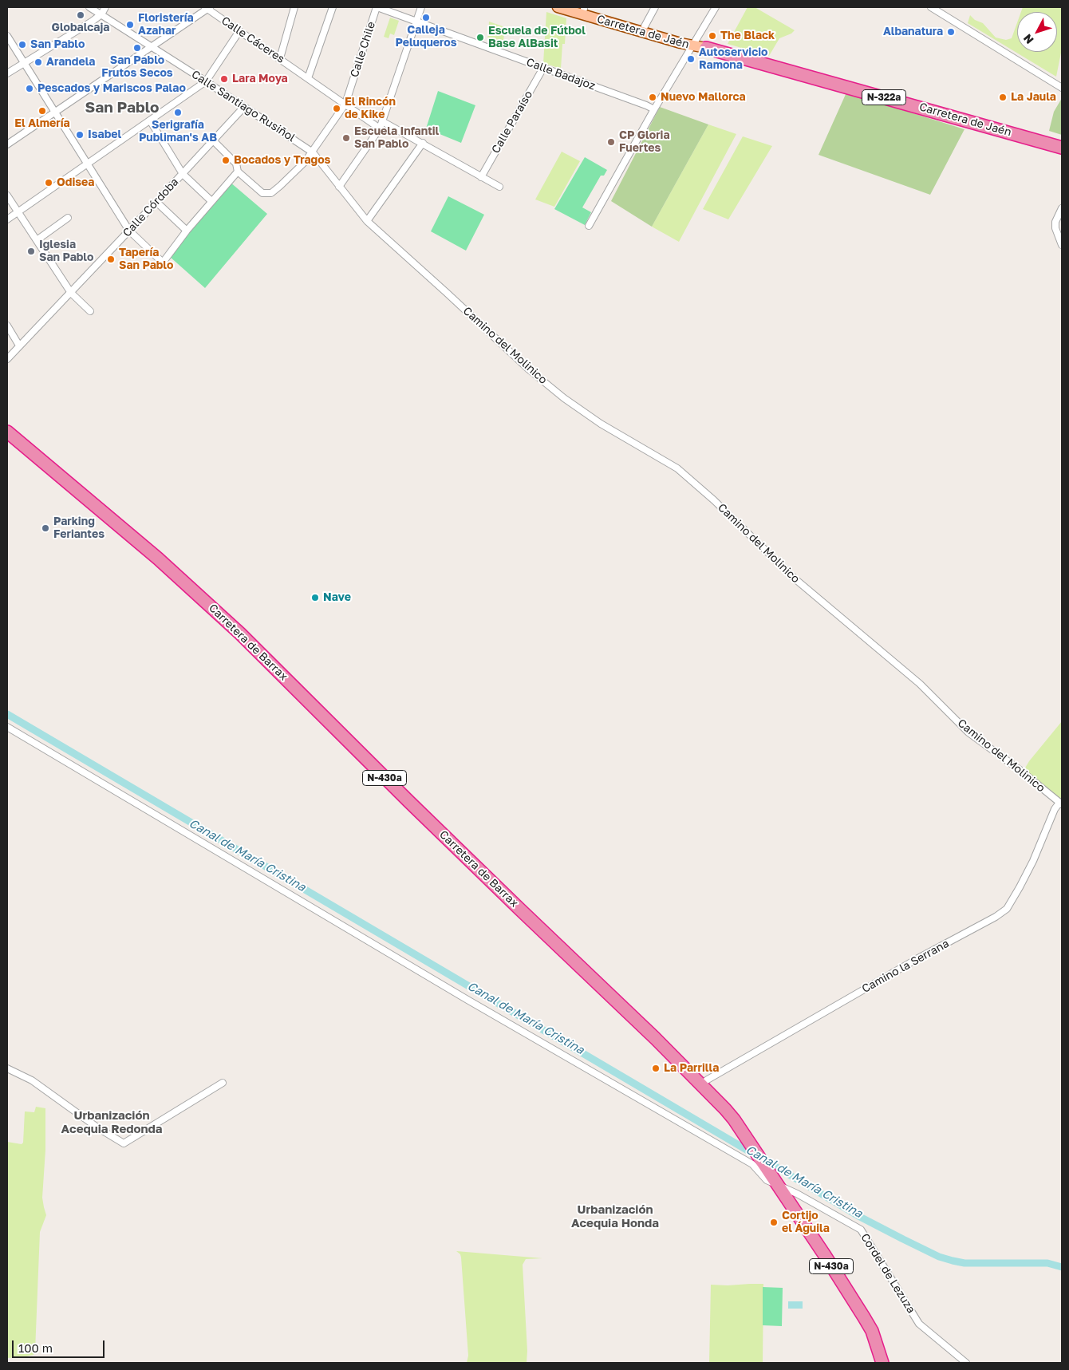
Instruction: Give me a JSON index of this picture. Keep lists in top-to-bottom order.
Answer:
{
  "streets": {
    "highway": [
      "Carretera de Jaén",
      "N-322a",
      "Carretera de Barrax",
      "N-430a"
    ],
    "street": [
      "Calle Cáceres",
      "Calle Chile",
      "Calle Badajoz",
      "Calle Santiago Rusiñol",
      "Calle Paraíso",
      "Calle Córdoba",
      "Camino del Molinico",
      "Camino la Serrana",
      "Cordel de Lezuza"
    ]
  },
  "crossings": [
    ["Calle Cáceres", "Calle Chile"],
    ["Calle Chile", "Calle Badajoz"],
    ["Calle Chile", "Calle Santiago Rusiñol"],
    ["Calle Chile", "Calle Córdoba"],
    ["Calle Badajoz", "Calle Paraíso"],
    ["Calle Santiago Rusiñol", "Calle Córdoba"],
    ["Calle Santiago Rusiñol", "Camino del Molinico"],
    ["Camino del Molinico", "Camino la Serrana"],
    ["Carretera de Barrax", "Camino la Serrana"],
    ["Carretera de Barrax", "Cordel de Lezuza"]
  ],
  "districts": ["San Pablo", "Urbanización Acequia Redonda", "Urbanización Acequia Honda"],
  "water": ["Canal de María Cristina"],
  "places": [
    "Globalcaja",
    "Calleja Peluqueros",
    "Floristería Azahar",
    "Albanatura",
    "The Black",
    "Escuela de Fútbol Base AlBasit",
    "San Pablo",
    "San Pablo Frutos Secos",
    "Autoservicio Ramona",
    "Arandela",
    "Lara Moya",
    "Pescados y Mariscos Palao",
    "Nuevo Mallorca",
    "La Jaula",
    "El Rincón de Kike",
    "El Almería",
    "Serigrafía Publiman's AB",
    "Isabel",
    "Escuela Infantil San Pablo",
    "CP Gloria Fuertes",
    "Bocados y Tragos",
    "Odisea",
    "Iglesia San Pablo",
    "Tapería San Pablo",
    "Parking Feriantes",
    "Nave",
    "La Parrilla",
    "Cortijo el Águila"
  ],
  "scale_bar": "100 m",
  "north": "bottom left"
}
